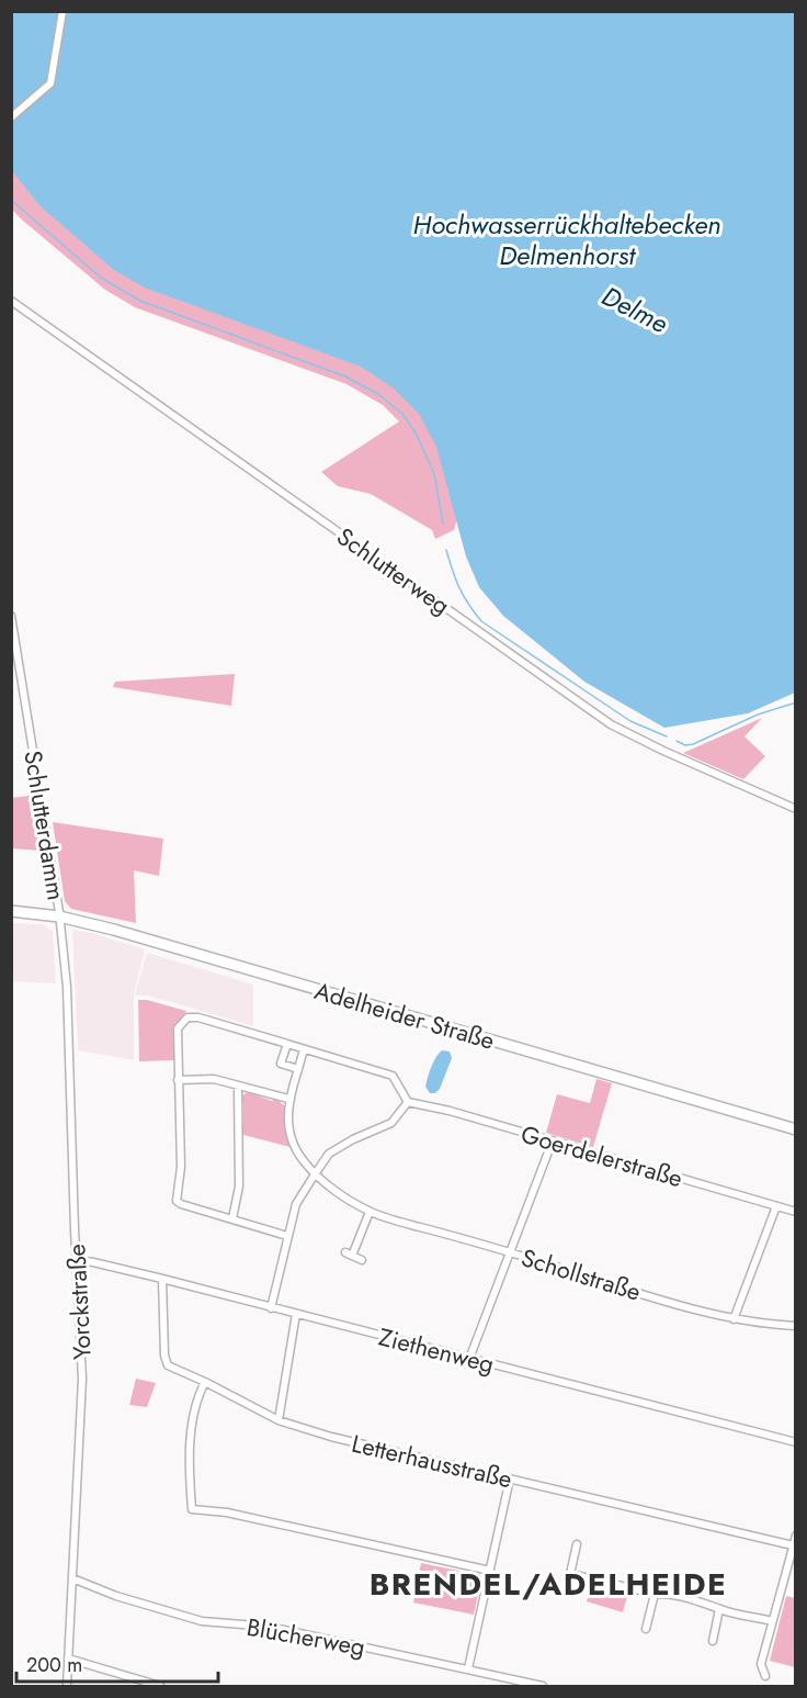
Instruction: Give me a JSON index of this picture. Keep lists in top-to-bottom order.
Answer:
{
  "streets": {
    "main road": ["Adelheider Straße"],
    "street": [
      "Schlutterweg",
      "Schlutterdamm",
      "Goerdelerstraße",
      "Schollstraße",
      "Yorckstraße",
      "Ziethenweg",
      "Letterhausstraße",
      "Blücherweg"
    ]
  },
  "crossings": [
    ["Schlutterdamm", "Adelheider Straße"],
    ["Schlutterdamm", "Yorckstraße"],
    ["Adelheider Straße", "Yorckstraße"],
    ["Yorckstraße", "Ziethenweg"],
    ["Yorckstraße", "Blücherweg"],
    ["Ziethenweg", "Letterhausstraße"]
  ],
  "districts": ["BRENDEL/ADELHEIDE"],
  "water": ["Hochwasserrückhaltebecken Delmenhorst", "Delme"],
  "scale_bar": "200 m"
}
